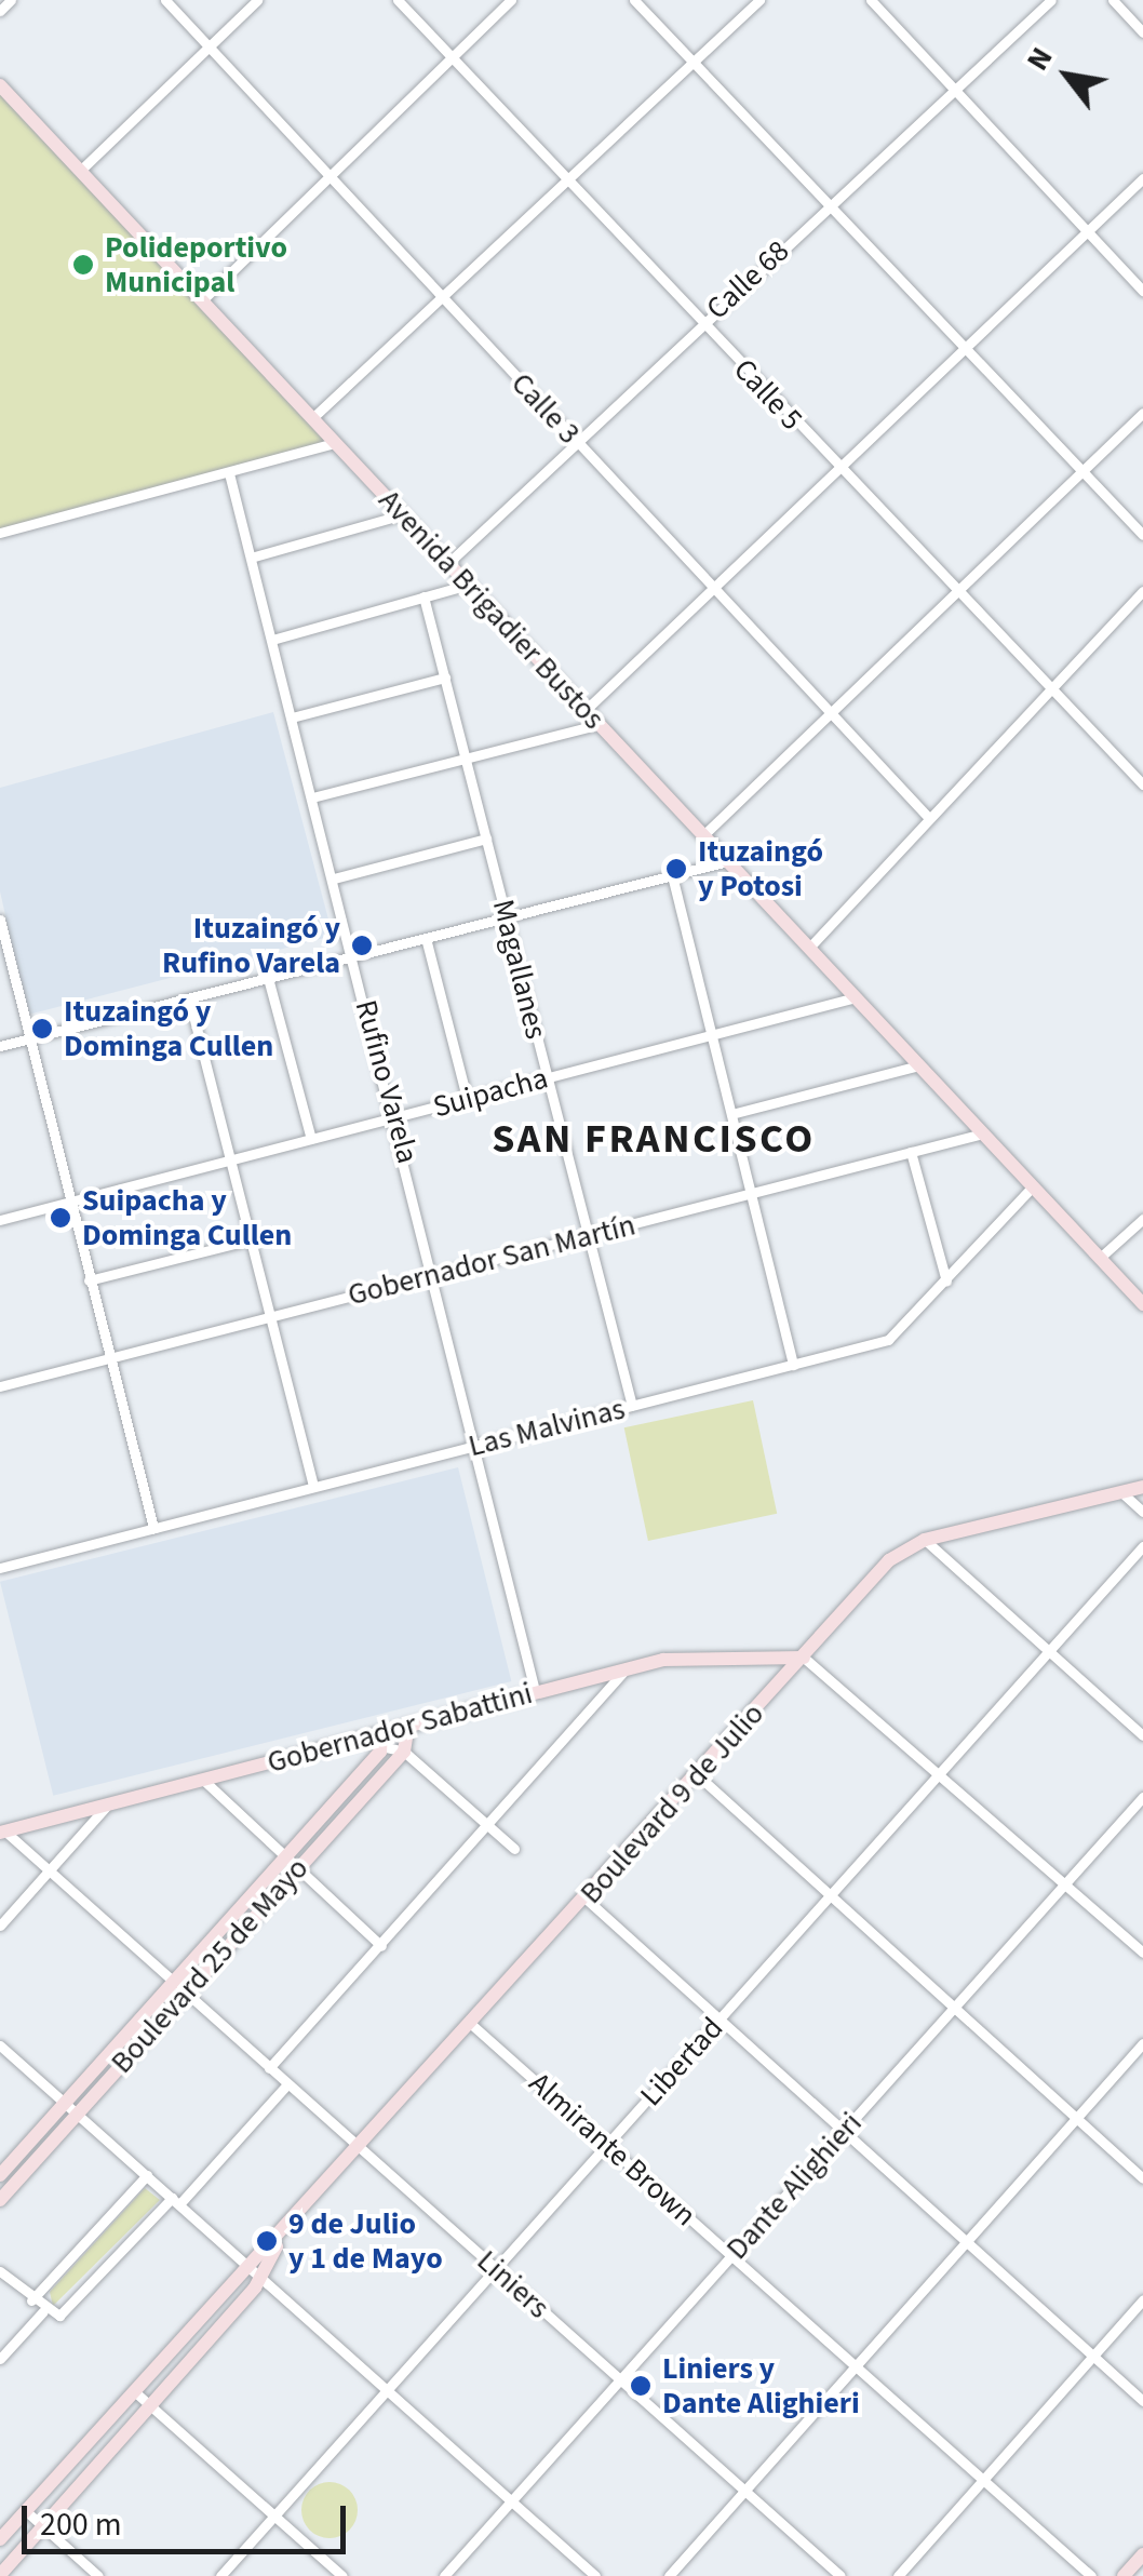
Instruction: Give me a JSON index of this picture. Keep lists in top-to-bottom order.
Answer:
{
  "streets": {
    "main road": [
      "Avenida Brigadier Bustos",
      "Gobernador Sabattini",
      "Boulevard 9 de Julio",
      "Boulevard 25 de Mayo"
    ],
    "street": [
      "Calle 68",
      "Calle 5",
      "Calle 3",
      "Magallanes",
      "Rufino Varela",
      "Suipacha",
      "Gobernador San Martín",
      "Las Malvinas",
      "Libertad",
      "Almirante Brown",
      "Dante Alighieri",
      "Liniers"
    ]
  },
  "crossings": [
    ["Calle 68", "Calle 5"],
    ["Calle 68", "Calle 3"],
    ["Calle 68", "Avenida Brigadier Bustos"],
    ["Avenida Brigadier Bustos", "Suipacha"],
    ["Avenida Brigadier Bustos", "Gobernador San Martín"],
    ["Avenida Brigadier Bustos", "Las Malvinas"],
    ["Magallanes", "Suipacha"],
    ["Magallanes", "Gobernador San Martín"],
    ["Magallanes", "Las Malvinas"],
    ["Rufino Varela", "Suipacha"],
    ["Rufino Varela", "Gobernador San Martín"],
    ["Rufino Varela", "Las Malvinas"],
    ["Rufino Varela", "Gobernador Sabattini"],
    ["Gobernador Sabattini", "Boulevard 9 de Julio"],
    ["Gobernador Sabattini", "Boulevard 25 de Mayo"],
    ["Gobernador Sabattini", "Liniers"],
    ["Boulevard 9 de Julio", "Almirante Brown"],
    ["Boulevard 9 de Julio", "Liniers"],
    ["Boulevard 25 de Mayo", "Liniers"],
    ["Libertad", "Almirante Brown"],
    ["Libertad", "Liniers"],
    ["Almirante Brown", "Dante Alighieri"],
    ["Dante Alighieri", "Liniers"]
  ],
  "districts": ["SAN FRANCISCO"],
  "places": [
    "Polideportivo Municipal",
    "Ituzaingó y Potosi",
    "Ituzaingó y Rufino Varela",
    "Ituzaingó y Dominga Cullen",
    "Suipacha y Dominga Cullen",
    "9 de Julio y 1 de Mayo",
    "Liniers y Dante Alighieri"
  ],
  "scale_bar": "200 m",
  "north": "top left"
}
